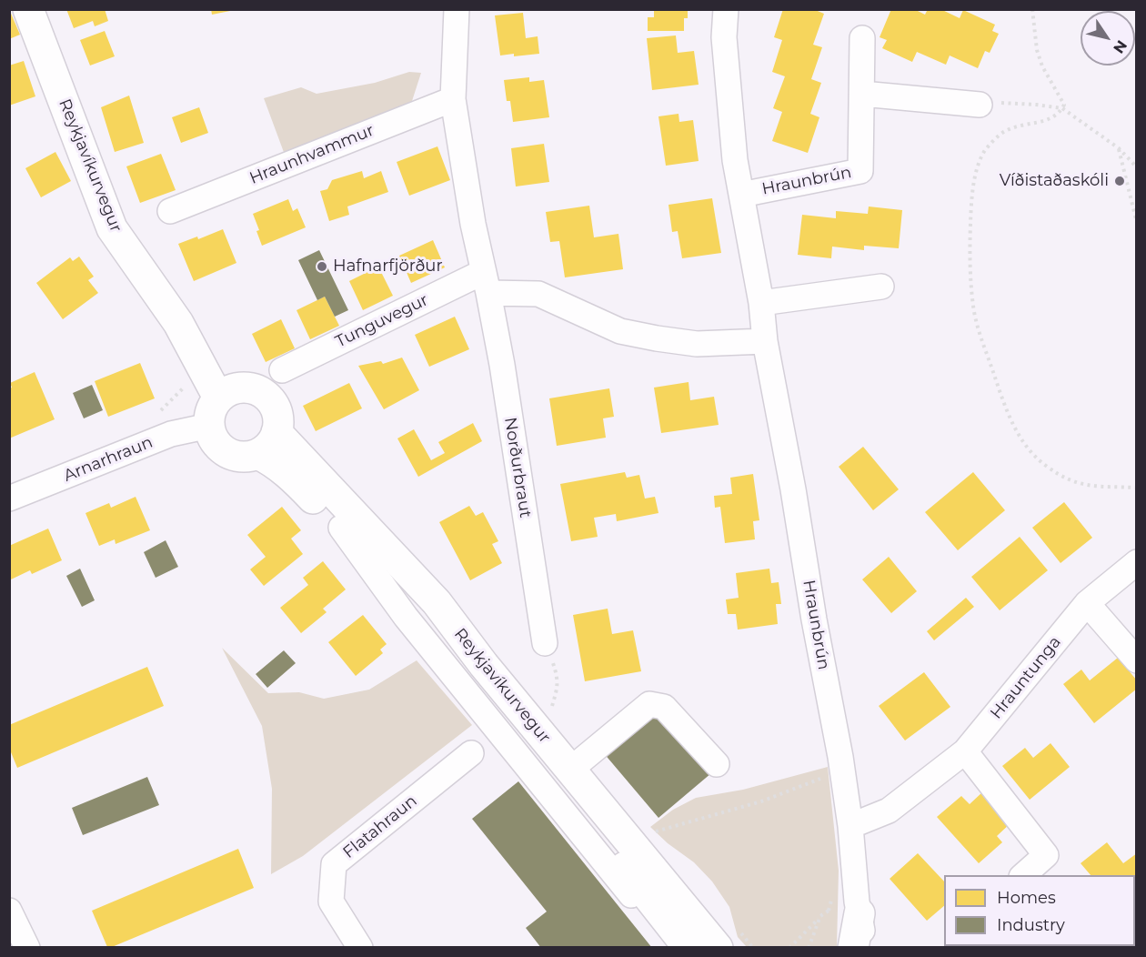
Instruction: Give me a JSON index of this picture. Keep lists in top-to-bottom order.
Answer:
{
  "streets": {
    "main road": ["Reykjavíkurvegur"],
    "street": [
      "Hraunhvammur",
      "Hraunbrún",
      "Tunguvegur",
      "Arnarhraun",
      "Norðurbraut",
      "Hrauntunga",
      "Flatahraun"
    ]
  },
  "crossings": [
    ["Hraunhvammur", "Norðurbraut"],
    ["Reykjavíkurvegur", "Arnarhraun"],
    ["Hraunbrún", "Hrauntunga"],
    ["Tunguvegur", "Norðurbraut"]
  ],
  "places": ["Víðistaðaskóli", "Hafnarfjörður"],
  "legend": ["Homes", "Industry"],
  "north": "bottom right"
}
